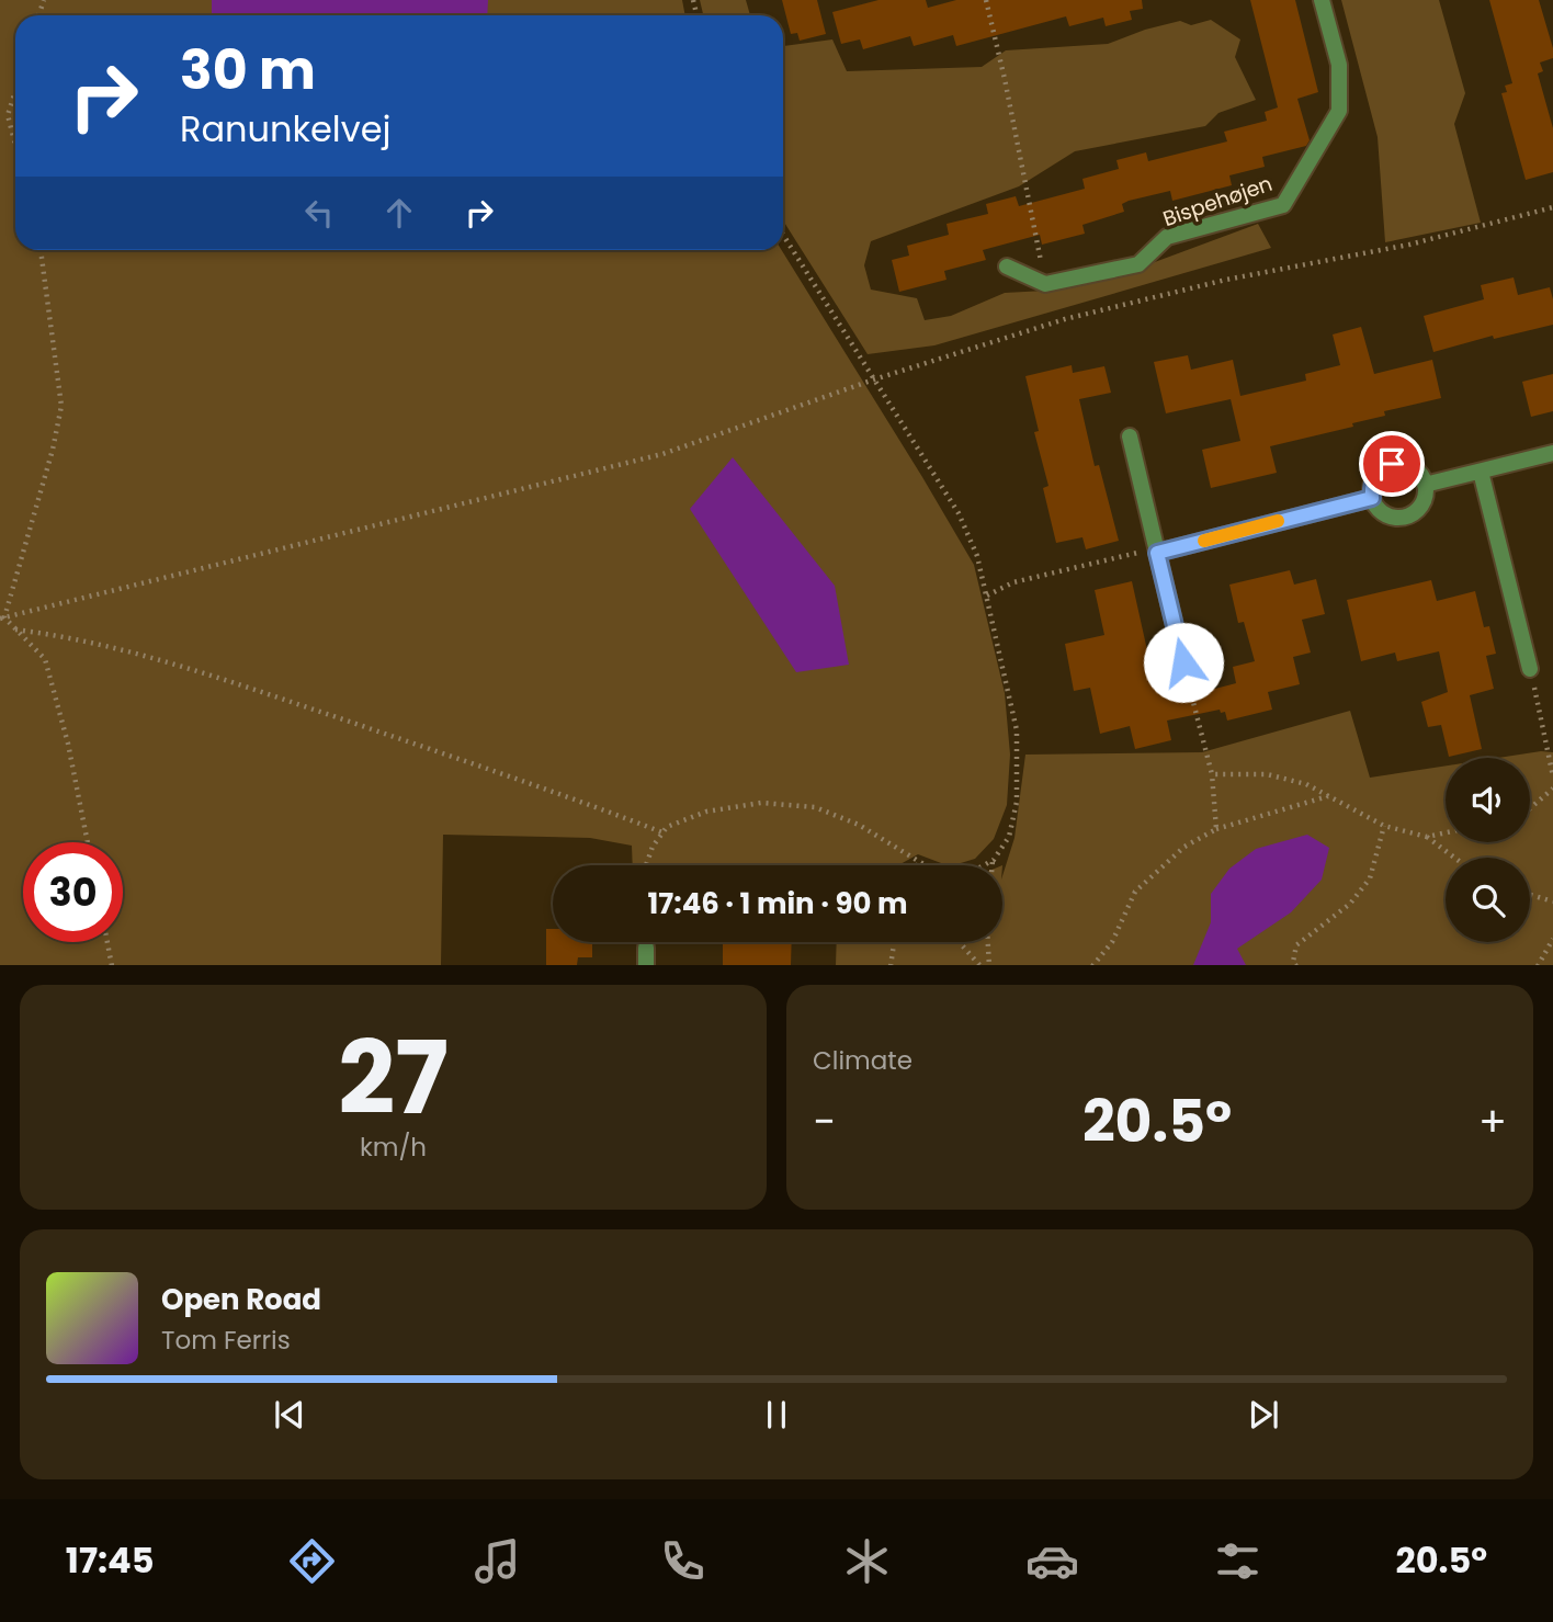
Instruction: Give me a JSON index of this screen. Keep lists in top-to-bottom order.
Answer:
{
  "streets": {
    "street": ["Bispehøjen"]
  },
  "page": {
    "turn": ["30 m", "Ranunkelvej"],
    "limit": "30",
    "trip": "17:46 · 1 min · 90 m",
    "tile": [
      ["27", "km/h"],
      "Climate"
    ],
    "heat": ["−", "20.5°", "+"],
    "song": ["Open Road", "Tom Ferris"],
    "tabs": ["17:45", "20.5°"]
  }
}
